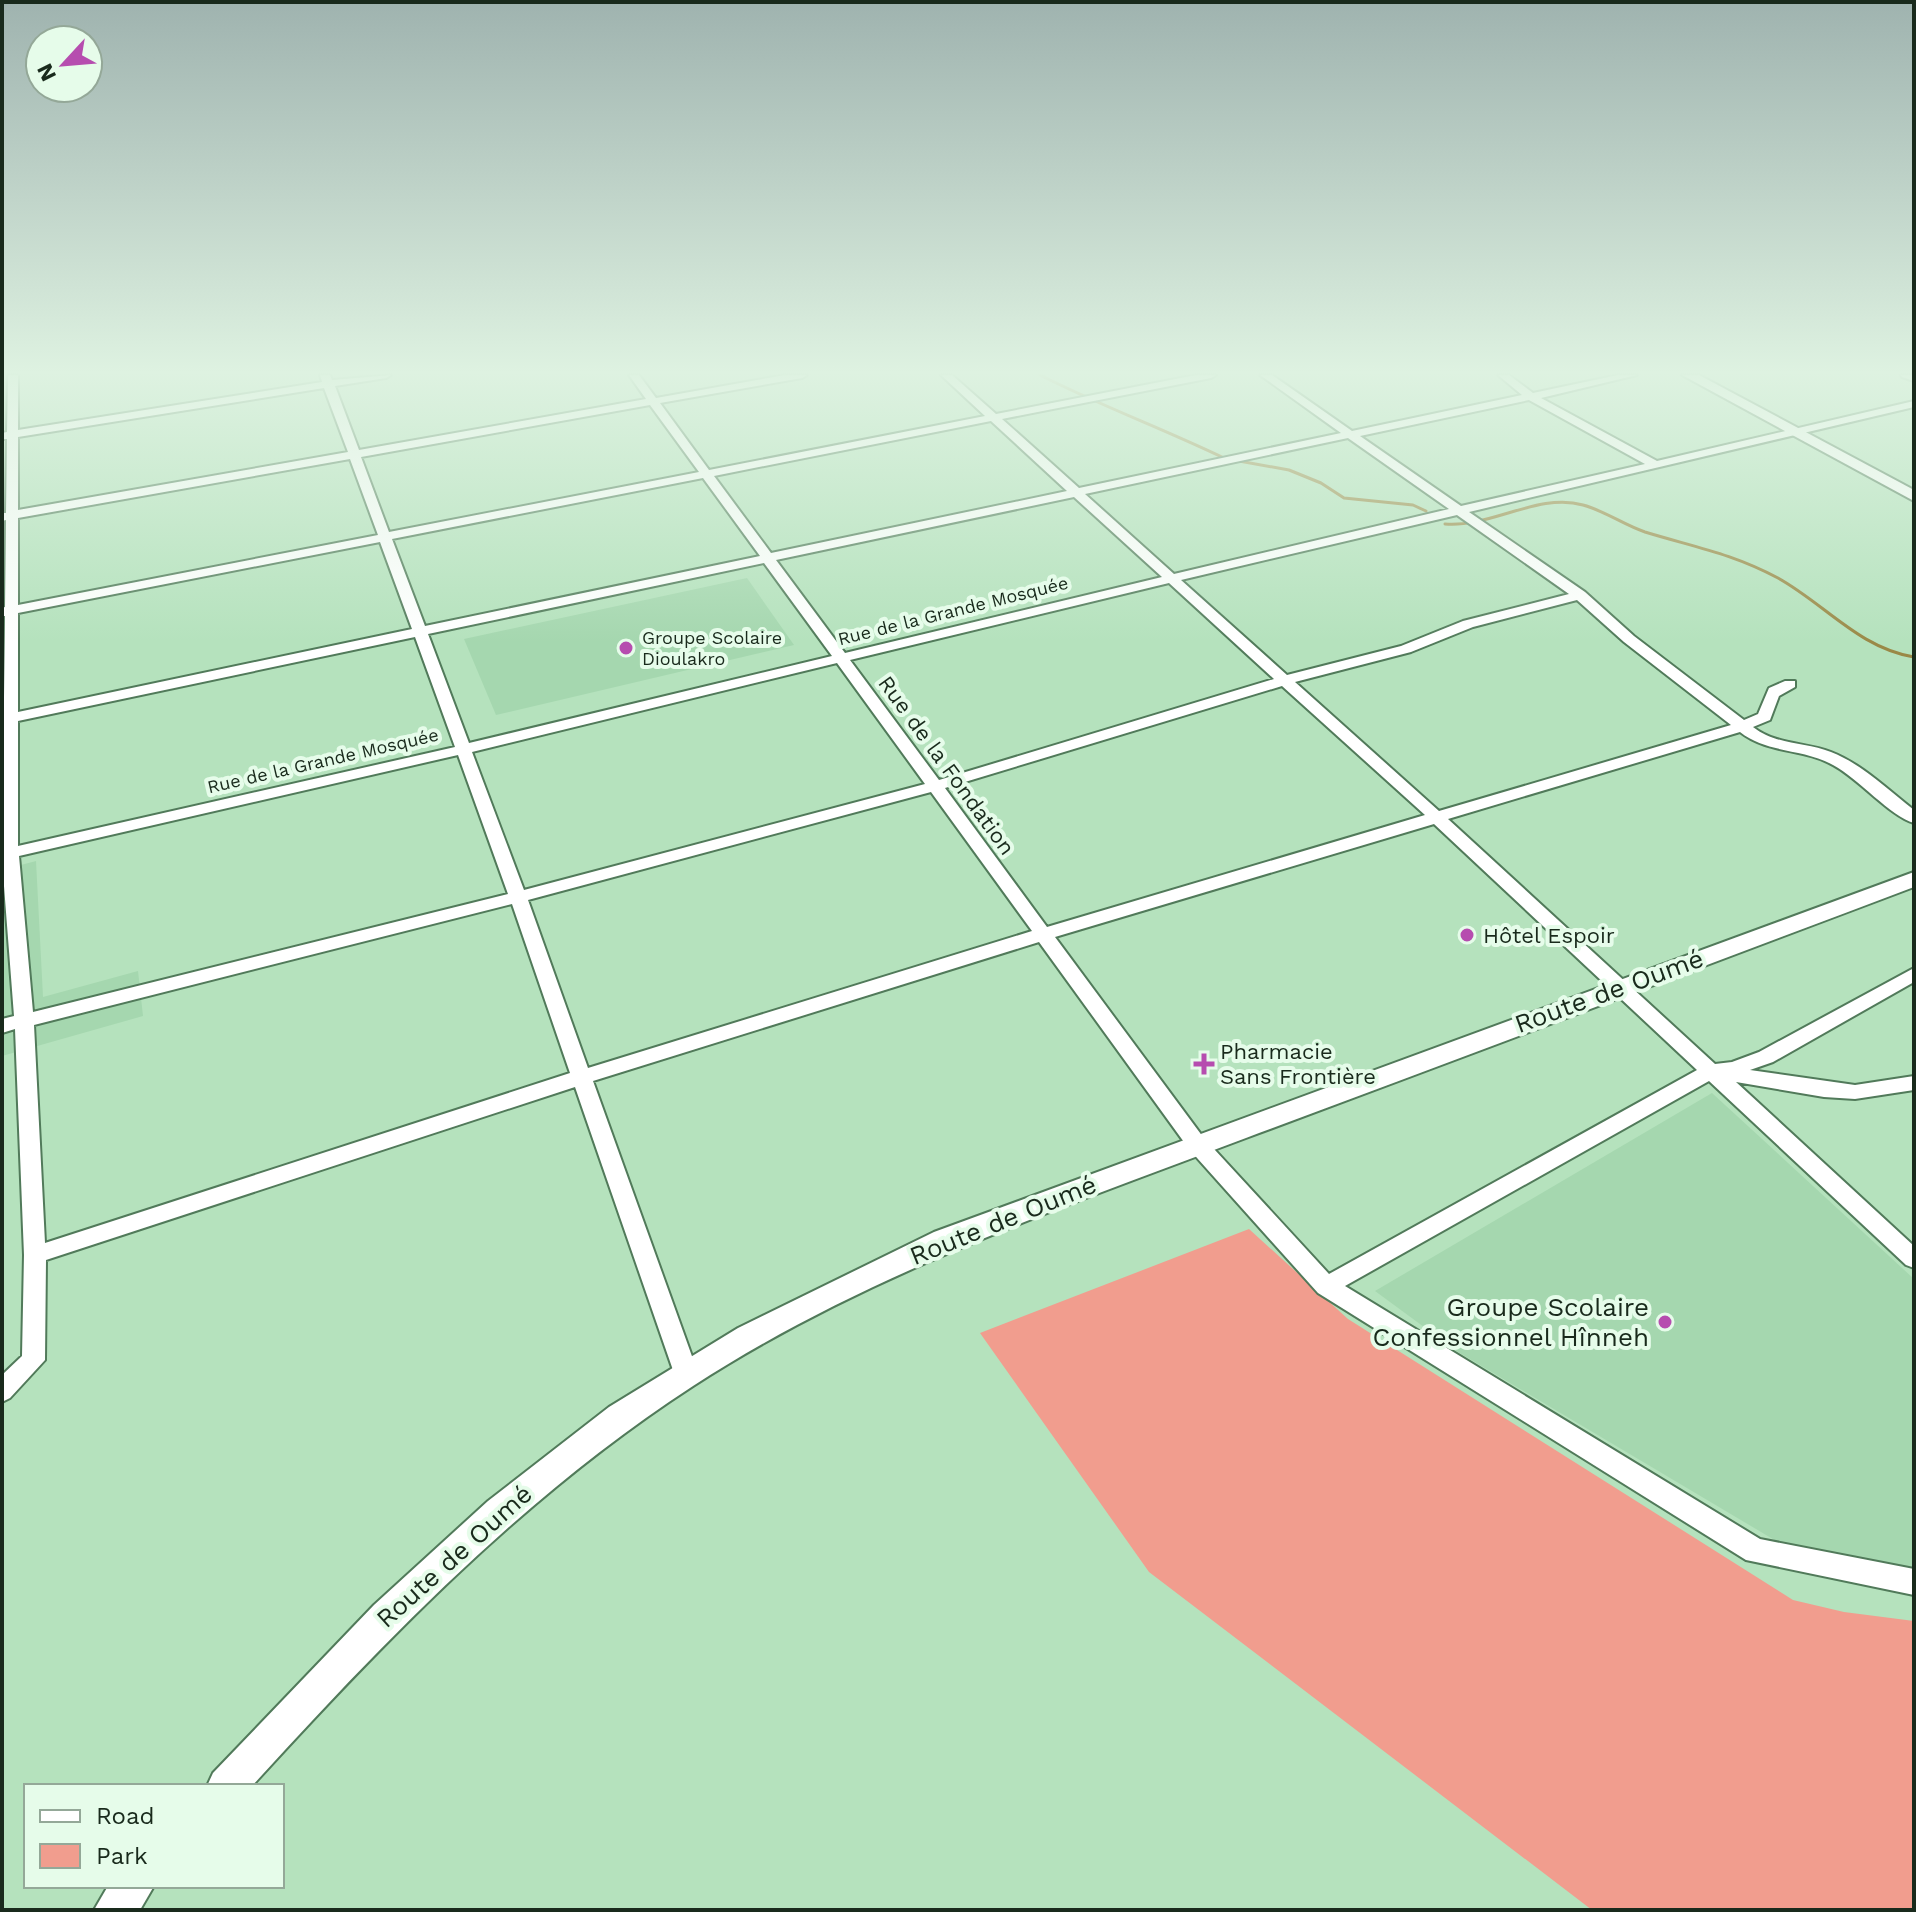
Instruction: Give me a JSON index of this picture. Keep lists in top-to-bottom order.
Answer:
{
  "streets": {
    "main road": ["Route de Oumé"],
    "street": ["Rue de la Grande Mosquée", "Rue de la Fondation"]
  },
  "crossings": [
    ["Rue de la Grande Mosquée", "Rue de la Fondation"],
    ["Rue de la Fondation", "Route de Oumé"]
  ],
  "places": {
    "other": ["Groupe Scolaire Dioulakro", "Hôtel Espoir", "Groupe Scolaire Confessionnel Hînneh"],
    "health": ["Pharmacie Sans Frontière"]
  },
  "legend": ["Road", "Park"],
  "north": "bottom left"
}
